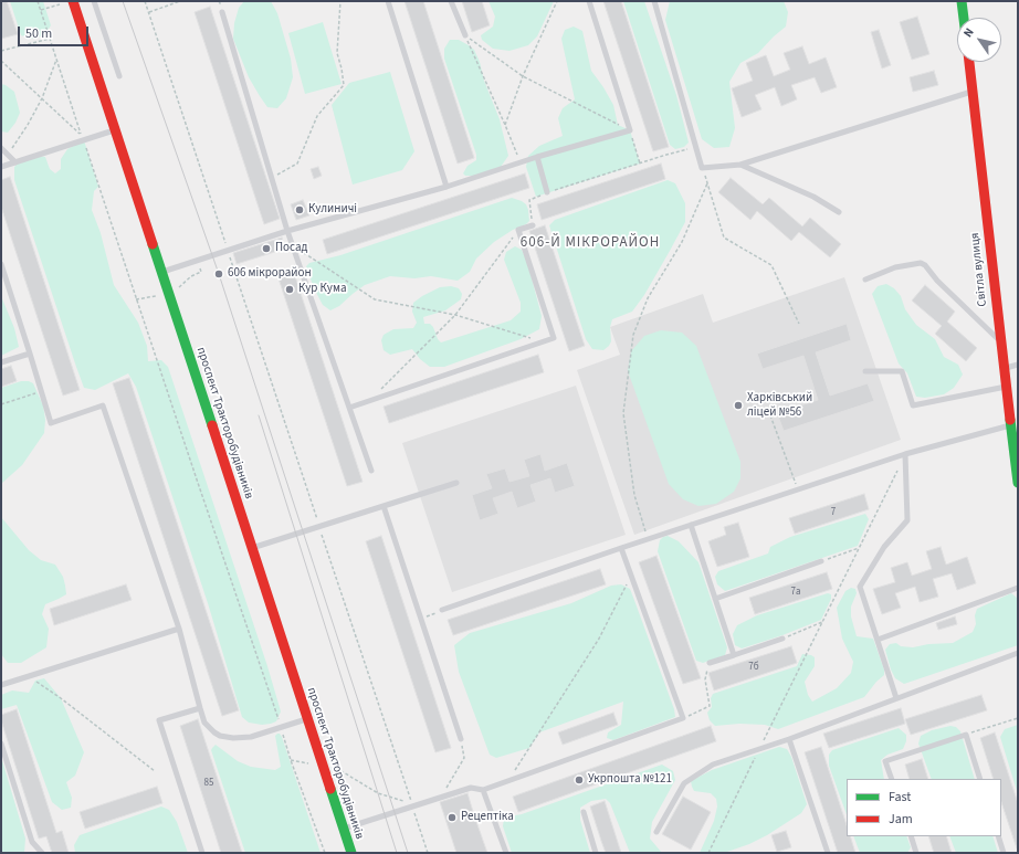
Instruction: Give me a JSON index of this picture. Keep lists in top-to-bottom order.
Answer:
{
  "streets": {
    "main road": ["Світла вулиця", "проспект Тракторобудівників"]
  },
  "districts": ["606-Й МІКРОРАЙОН"],
  "places": [
    "Кулиничі",
    "Посад",
    "606 мікрорайон",
    "Кур Кума",
    "Харківський ліцей №56",
    "Укрпошта №121",
    "Рецептіка"
  ],
  "house_numbers": [
    "7",
    "7а",
    "7б",
    "85"
  ],
  "legend": ["Fast", "Jam"],
  "scale_bar": "50 m",
  "north": "top left"
}
